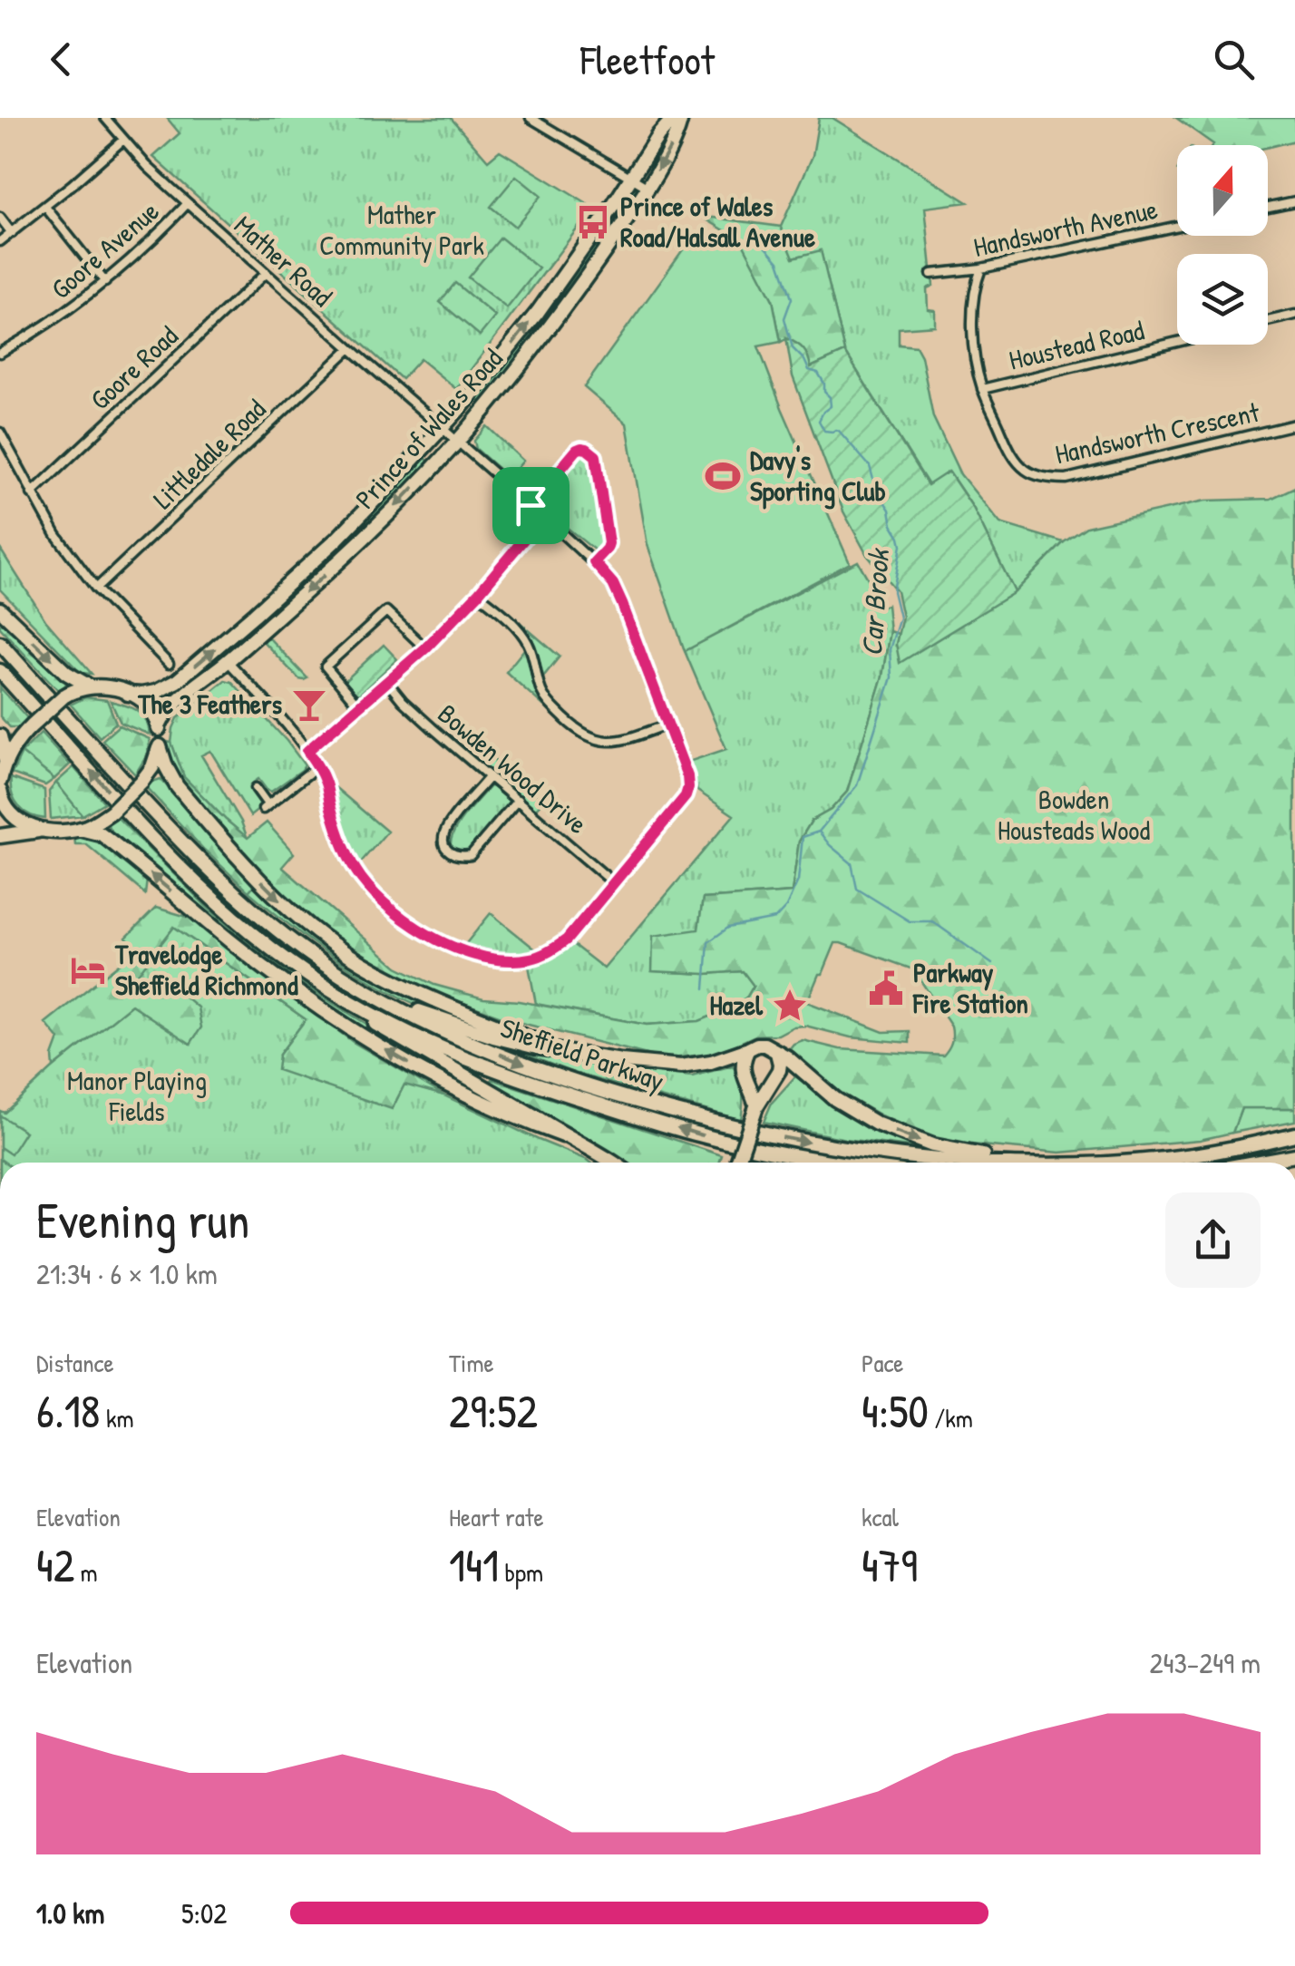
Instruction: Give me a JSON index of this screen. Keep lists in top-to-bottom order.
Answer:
{
  "streets": {
    "highway": ["Prince of Wales Road", "Sheffield Parkway"],
    "street": [
      "Handsworth Avenue",
      "Goore Avenue",
      "Mather Road",
      "Houstead Road",
      "Goore Road",
      "Handsworth Crescent",
      "Littledale Road",
      "Bowden Wood Drive"
    ]
  },
  "crossings": [
    ["Handsworth Avenue", "Handsworth Crescent"],
    ["Goore Avenue", "Mather Road"],
    ["Mather Road", "Goore Road"],
    ["Mather Road", "Prince of Wales Road"],
    ["Mather Road", "Littledale Road"],
    ["Mather Road", "Bowden Wood Drive"],
    ["Houstead Road", "Handsworth Crescent"]
  ],
  "water": ["Car Brook"],
  "parks": ["Mather Community Park", "Bowden Housteads Wood", "Manor Playing Fields"],
  "places": {
    "bus stop": ["Prince of Wales Road/Halsall Avenue"],
    "sports": ["Davy's Sporting Club"],
    "bar": ["The 3 Feathers"],
    "hotel": ["Travelodge Sheffield Richmond"],
    "public building": ["Parkway Fire Station"],
    "place": ["Hazel"]
  },
  "north": "top",
  "page": {
    "header": "Fleetfoot",
    "heading": ["Evening run", "21:34 · 6 × 1.0 km"],
    "stats": [
      ["Distance", "6.18 km"],
      ["Time", "29:52"],
      ["Pace", "4:50 /km"],
      ["Elevation", "42 m"],
      ["Heart rate", "141 bpm"],
      ["kcal", "479"]
    ],
    "chart": ["Elevation", "243–249 m"],
    "list": [
      {
        "name": "1.0 km",
        "note": "5:02"
      }
    ]
  }
}
